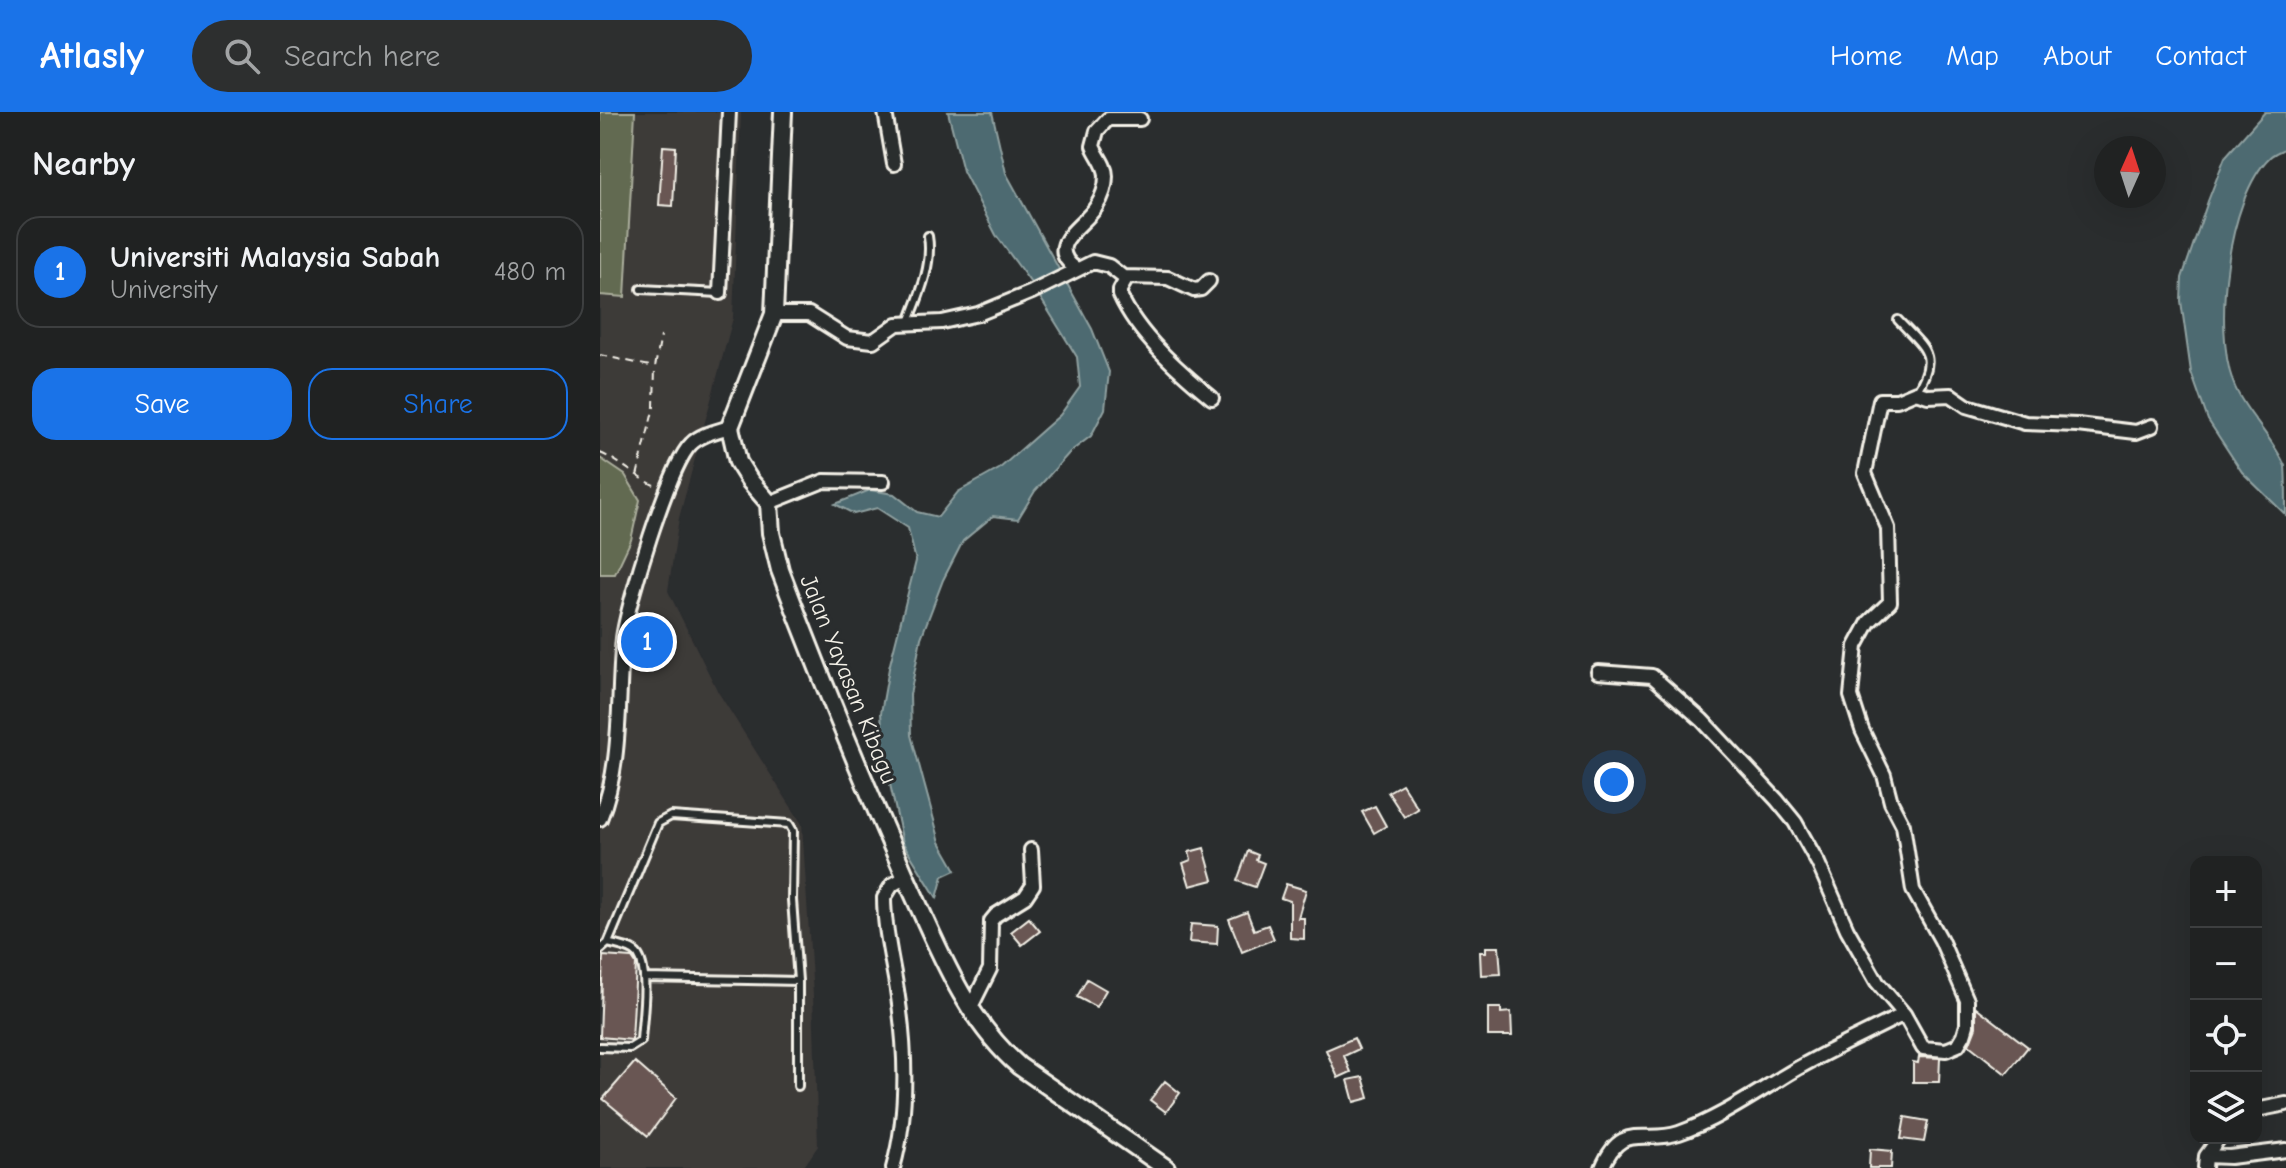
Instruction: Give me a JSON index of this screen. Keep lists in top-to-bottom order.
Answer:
{
  "streets": {
    "street": ["Jalan Yayasan Kibagu"]
  },
  "north": "top",
  "page": {
    "header": "Atlasly",
    "search": "Search here",
    "nav": [
      "Home",
      "Map",
      "About",
      "Contact"
    ],
    "heading": "Nearby",
    "list": [
      {
        "mark": "1",
        "name": "Universiti Malaysia Sabah",
        "note": "University",
        "value": "480 m"
      }
    ],
    "buttons": ["Save", "Share"],
    "pins": "1",
    "map_buttons": ["+", "−"]
  }
}
